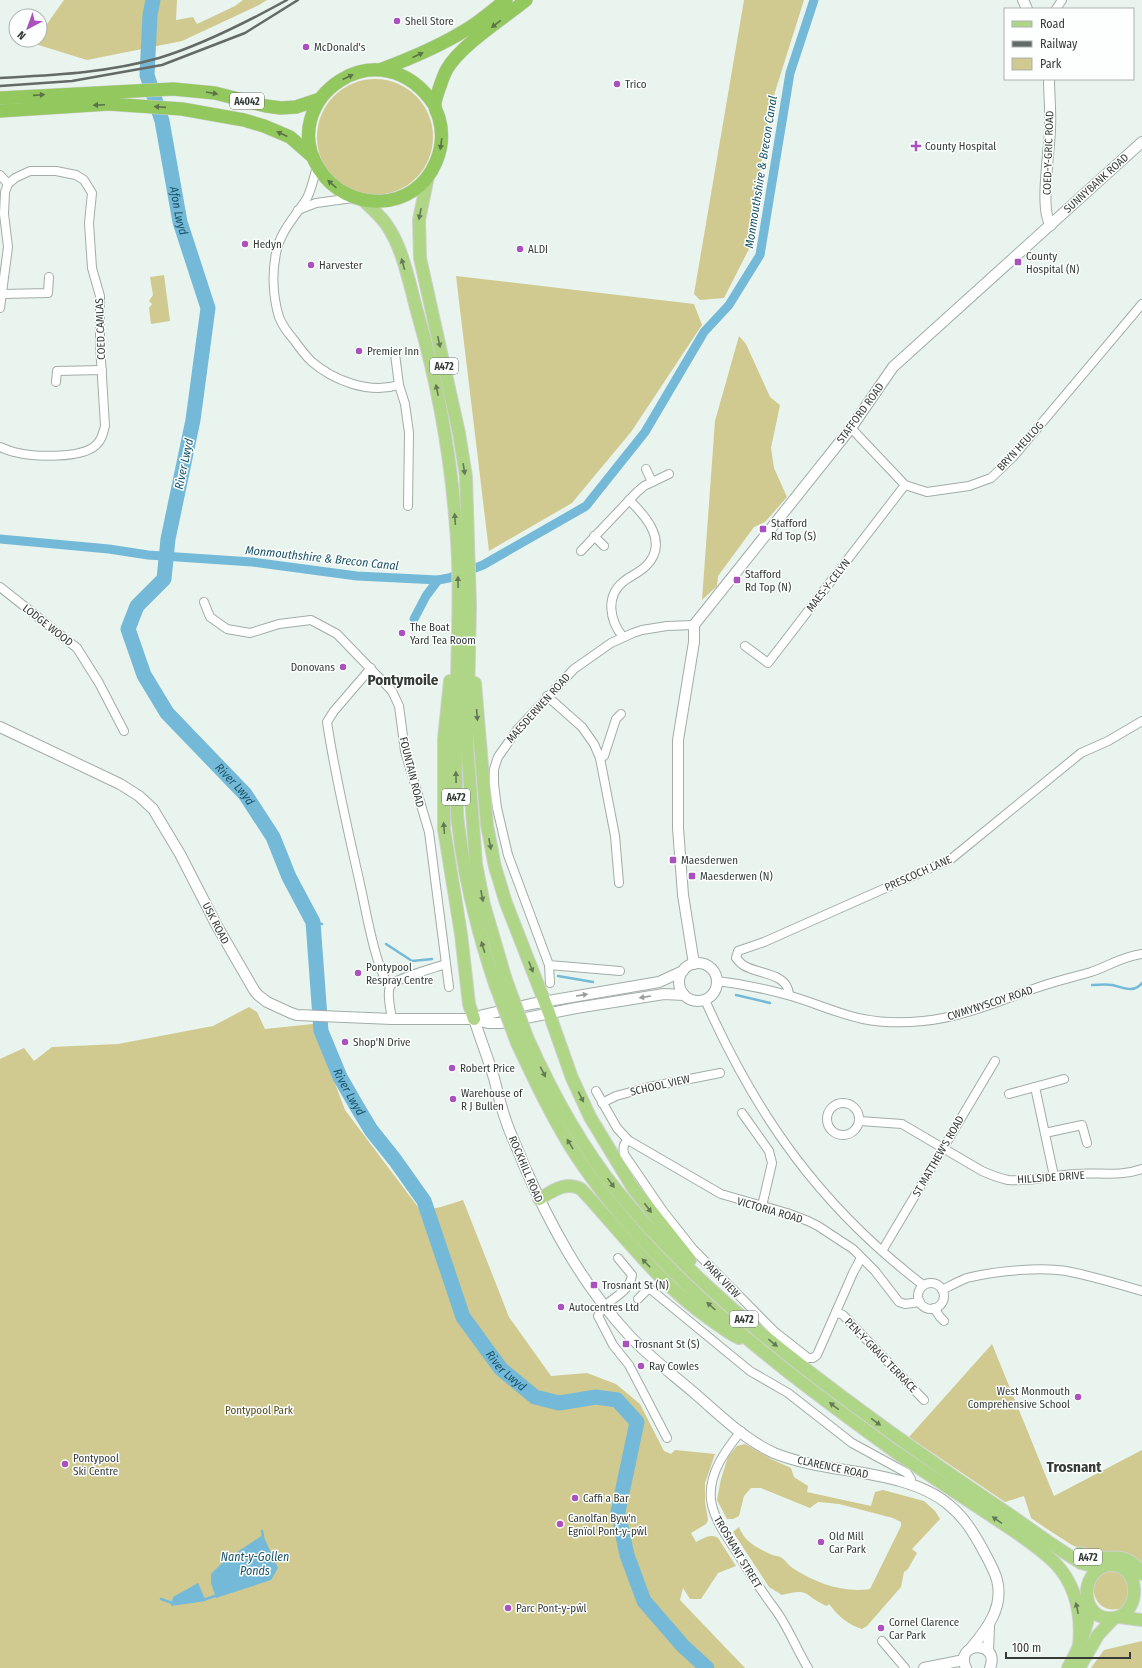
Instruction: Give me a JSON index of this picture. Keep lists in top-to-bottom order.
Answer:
{
  "streets": {
    "highway": ["A4042"],
    "main road": ["A472"],
    "street": [
      "COED-Y-GRIC ROAD",
      "SUNNYBANK ROAD",
      "COED CAMLAS",
      "STAFFORD ROAD",
      "BRYN HEULOG",
      "MAES-Y-CELYN",
      "LODGE WOOD",
      "MAESDERWEN ROAD",
      "FOUNTAIN ROAD",
      "PRESCOCH LANE",
      "USK ROAD",
      "CWMYNYSCOY ROAD",
      "SCHOOL VIEW",
      "ST MATTHEW'S ROAD",
      "ROCKHILL ROAD",
      "HILLSIDE DRIVE",
      "VICTORIA ROAD",
      "PARK VIEW",
      "PEN-Y-GRAIG TERRACE",
      "CLARENCE ROAD",
      "TROSNANT STREET"
    ]
  },
  "crossings": [
    ["A4042", "A472"],
    ["COED-Y-GRIC ROAD", "SUNNYBANK ROAD"],
    ["COED-Y-GRIC ROAD", "STAFFORD ROAD"],
    ["SUNNYBANK ROAD", "STAFFORD ROAD"],
    ["STAFFORD ROAD", "BRYN HEULOG"],
    ["STAFFORD ROAD", "MAESDERWEN ROAD"],
    ["BRYN HEULOG", "MAES-Y-CELYN"],
    ["PRESCOCH LANE", "CWMYNYSCOY ROAD"],
    ["USK ROAD", "ROCKHILL ROAD"],
    ["ST MATTHEW'S ROAD", "HILLSIDE DRIVE"],
    ["ROCKHILL ROAD", "CLARENCE ROAD"],
    ["VICTORIA ROAD", "PARK VIEW"],
    ["PARK VIEW", "PEN-Y-GRAIG TERRACE"],
    ["CLARENCE ROAD", "TROSNANT STREET"]
  ],
  "districts": ["Pontymoile", "Trosnant"],
  "water": [
    "Monmouthshire & Brecon Canal",
    "Afon Lwyd",
    "River Lwyd",
    "Nant-y-Gollen Ponds"
  ],
  "parks": ["Pontypool Park"],
  "places": {
    "other": [
      "Shell Store",
      "McDonald's",
      "Trico",
      "Hedyn",
      "ALDI",
      "Harvester",
      "Premier Inn",
      "The Boat Yard Tea Room",
      "Donovans",
      "Pontypool Respray Centre",
      "Shop'N Drive",
      "Robert Price",
      "Warehouse of R J Bullen",
      "Autocentres Ltd",
      "Ray Cowles",
      "West Monmouth Comprehensive School",
      "Pontypool Ski Centre",
      "Caffi a Bar",
      "Canolfan Byw'n Egnïol Pont-y-pŵl",
      "Old Mill Car Park",
      "Parc Pont-y-pŵl",
      "Cornel Clarence Car Park"
    ],
    "health": ["County Hospital"],
    "transit": [
      "County Hospital (N)",
      "Stafford Rd Top (S)",
      "Stafford Rd Top (N)",
      "Maesderwen",
      "Maesderwen (N)",
      "Trosnant St (N)",
      "Trosnant St (S)"
    ]
  },
  "legend": ["Road", "Railway", "Park"],
  "scale_bar": "100 m",
  "north": "bottom left"
}
